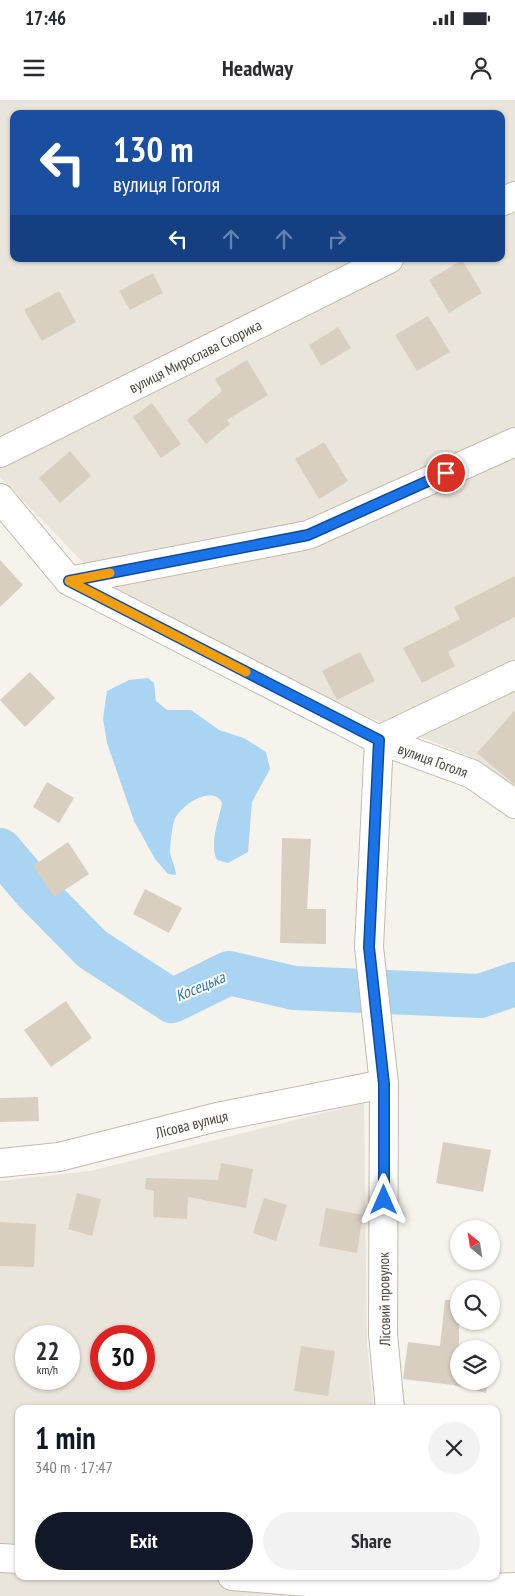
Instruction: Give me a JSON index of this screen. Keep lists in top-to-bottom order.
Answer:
{
  "streets": {
    "street": [
      "вулиця Мирослава Скорика",
      "вулиця Гоголя",
      "Лісова вулиця",
      "Лісовий провулок"
    ]
  },
  "crossings": [
    ["вулиця Гоголя", "Лісовий провулок"],
    ["Лісова вулиця", "Лісовий провулок"]
  ],
  "water": ["Косецька"],
  "north": "top left",
  "page": {
    "status": "17:46",
    "header": "Headway",
    "turn": ["130 m", "вулиця Гоголя"],
    "speed": "22 km/h",
    "limit": "30",
    "heading": ["1 min", "340 m · 17:47"],
    "buttons": ["Exit", "Share"]
  }
}
